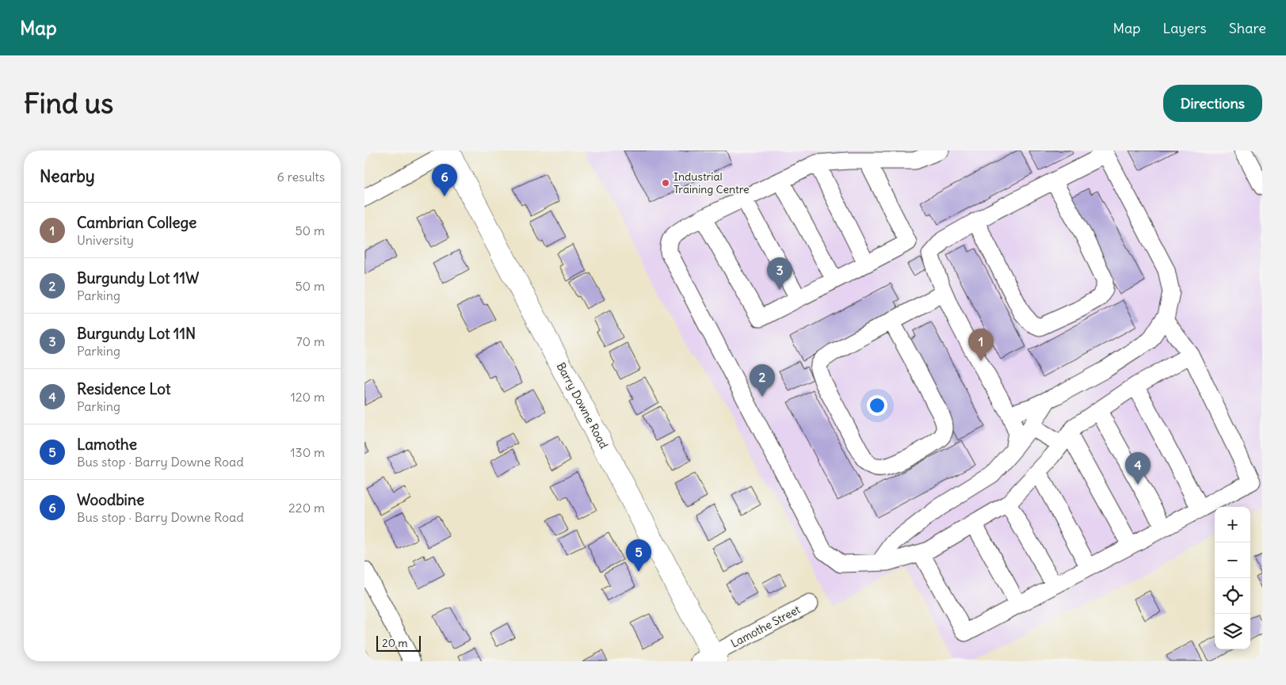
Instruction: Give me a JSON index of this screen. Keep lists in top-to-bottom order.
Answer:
{
  "streets": {
    "main road": ["Barry Downe Road"],
    "street": ["Lamothe Street"]
  },
  "crossings": [
    ["Barry Downe Road", "Lamothe Street"]
  ],
  "places": ["Industrial Training Centre"],
  "scale_bar": "20 m",
  "page": {
    "header": "Map",
    "nav": ["Map", "Layers", "Share"],
    "buttons": "Directions",
    "title": "Find us",
    "heading": ["Nearby", "6 results"],
    "pins": [
      "6",
      "3",
      "1",
      "2",
      "4",
      "5"
    ],
    "list": [
      {
        "mark": "1",
        "name": "Cambrian College",
        "note": "University",
        "value": "50 m"
      },
      {
        "mark": "2",
        "name": "Burgundy Lot 11W",
        "note": "Parking",
        "value": "50 m"
      },
      {
        "mark": "3",
        "name": "Burgundy Lot 11N",
        "note": "Parking",
        "value": "70 m"
      },
      {
        "mark": "4",
        "name": "Residence Lot",
        "note": "Parking",
        "value": "120 m"
      },
      {
        "mark": "5",
        "name": "Lamothe",
        "note": "Bus stop · Barry Downe Road",
        "value": "130 m"
      },
      {
        "mark": "6",
        "name": "Woodbine",
        "note": "Bus stop · Barry Downe Road",
        "value": "220 m"
      }
    ],
    "map_buttons": ["+", "−"],
    "scale": "20 m"
  }
}
